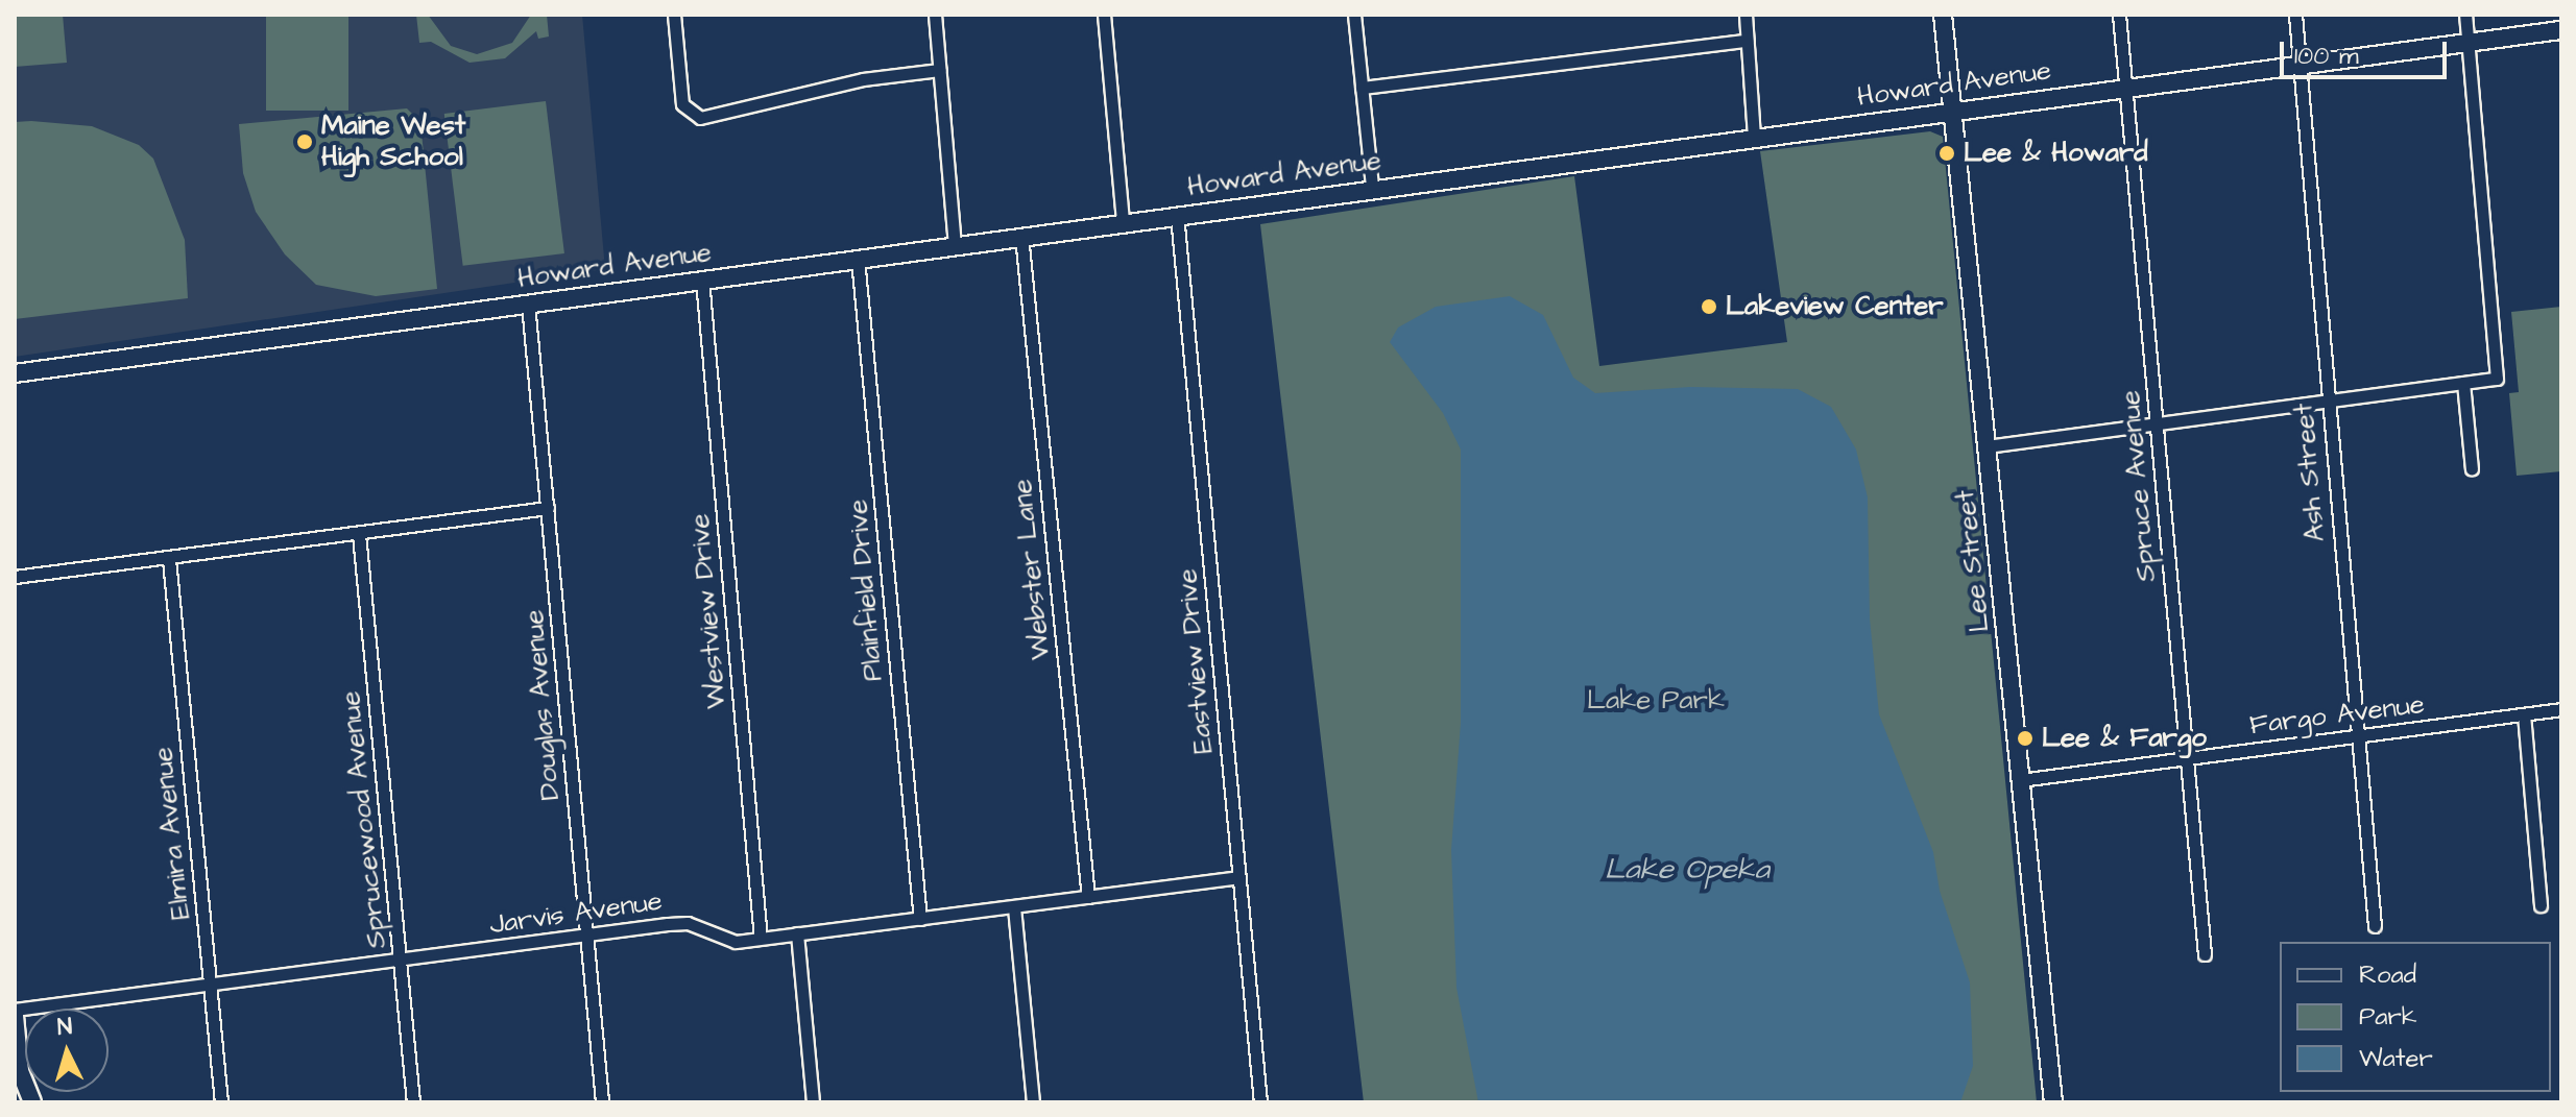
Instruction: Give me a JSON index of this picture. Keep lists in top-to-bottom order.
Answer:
{
  "streets": {
    "street": [
      "Howard Avenue",
      "Ash Street",
      "Spruce Avenue",
      "Lee Street",
      "Webster Lane",
      "Plainfield Drive",
      "Westview Drive",
      "Eastview Drive",
      "Douglas Avenue",
      "Fargo Avenue",
      "Sprucewood Avenue",
      "Elmira Avenue",
      "Jarvis Avenue"
    ]
  },
  "crossings": [
    ["Howard Avenue", "Ash Street"],
    ["Howard Avenue", "Spruce Avenue"],
    ["Howard Avenue", "Lee Street"],
    ["Howard Avenue", "Webster Lane"],
    ["Howard Avenue", "Plainfield Drive"],
    ["Howard Avenue", "Westview Drive"],
    ["Howard Avenue", "Eastview Drive"],
    ["Howard Avenue", "Douglas Avenue"],
    ["Ash Street", "Fargo Avenue"],
    ["Spruce Avenue", "Fargo Avenue"],
    ["Lee Street", "Fargo Avenue"],
    ["Webster Lane", "Jarvis Avenue"],
    ["Plainfield Drive", "Jarvis Avenue"],
    ["Westview Drive", "Jarvis Avenue"],
    ["Eastview Drive", "Jarvis Avenue"],
    ["Douglas Avenue", "Jarvis Avenue"],
    ["Sprucewood Avenue", "Jarvis Avenue"],
    ["Elmira Avenue", "Jarvis Avenue"]
  ],
  "water": ["Lake Opeka"],
  "parks": ["Lake Park"],
  "places": [
    "Maine West High School",
    "Lee & Howard",
    "Lakeview Center",
    "Lee & Fargo"
  ],
  "legend": ["Road", "Park", "Water"],
  "scale_bar": "100 m",
  "north": "top"
}
